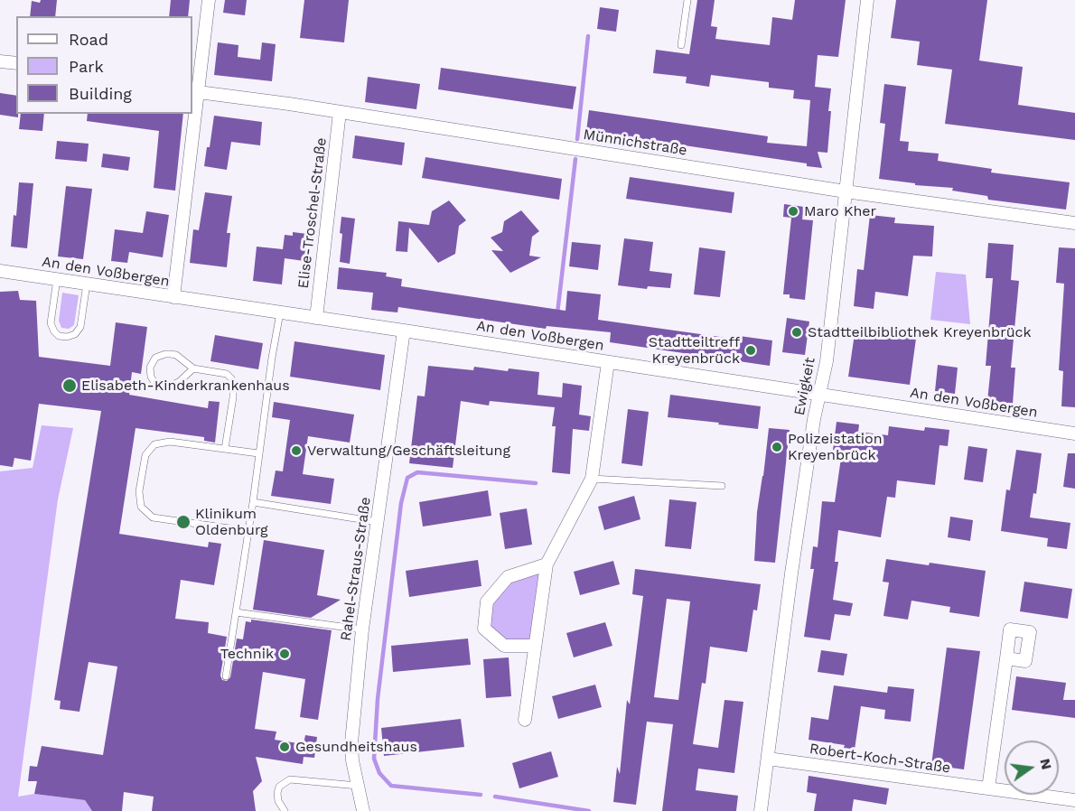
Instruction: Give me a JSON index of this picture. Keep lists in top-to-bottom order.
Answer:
{
  "streets": {
    "street": [
      "Münnichstraße",
      "Elise-Troschel-Straße",
      "An den Voßbergen",
      "Ewigkeit",
      "Rahel-Straus-Straße",
      "Robert-Koch-Straße"
    ]
  },
  "crossings": [
    ["Münnichstraße", "Elise-Troschel-Straße"],
    ["Münnichstraße", "Ewigkeit"],
    ["Elise-Troschel-Straße", "An den Voßbergen"],
    ["An den Voßbergen", "Ewigkeit"],
    ["An den Voßbergen", "Rahel-Straus-Straße"],
    ["Ewigkeit", "Robert-Koch-Straße"]
  ],
  "places": [
    "Maro Kher",
    "Stadtteilbibliothek Kreyenbrück",
    "Stadtteiltreff Kreyenbrück",
    "Elisabeth-Kinderkrankenhaus",
    "Polizeistation Kreyenbrück",
    "Verwaltung/Geschäftsleitung",
    "Klinikum Oldenburg",
    "Technik",
    "Gesundheitshaus"
  ],
  "legend": ["Road", "Park", "Building"],
  "north": "right"
}
